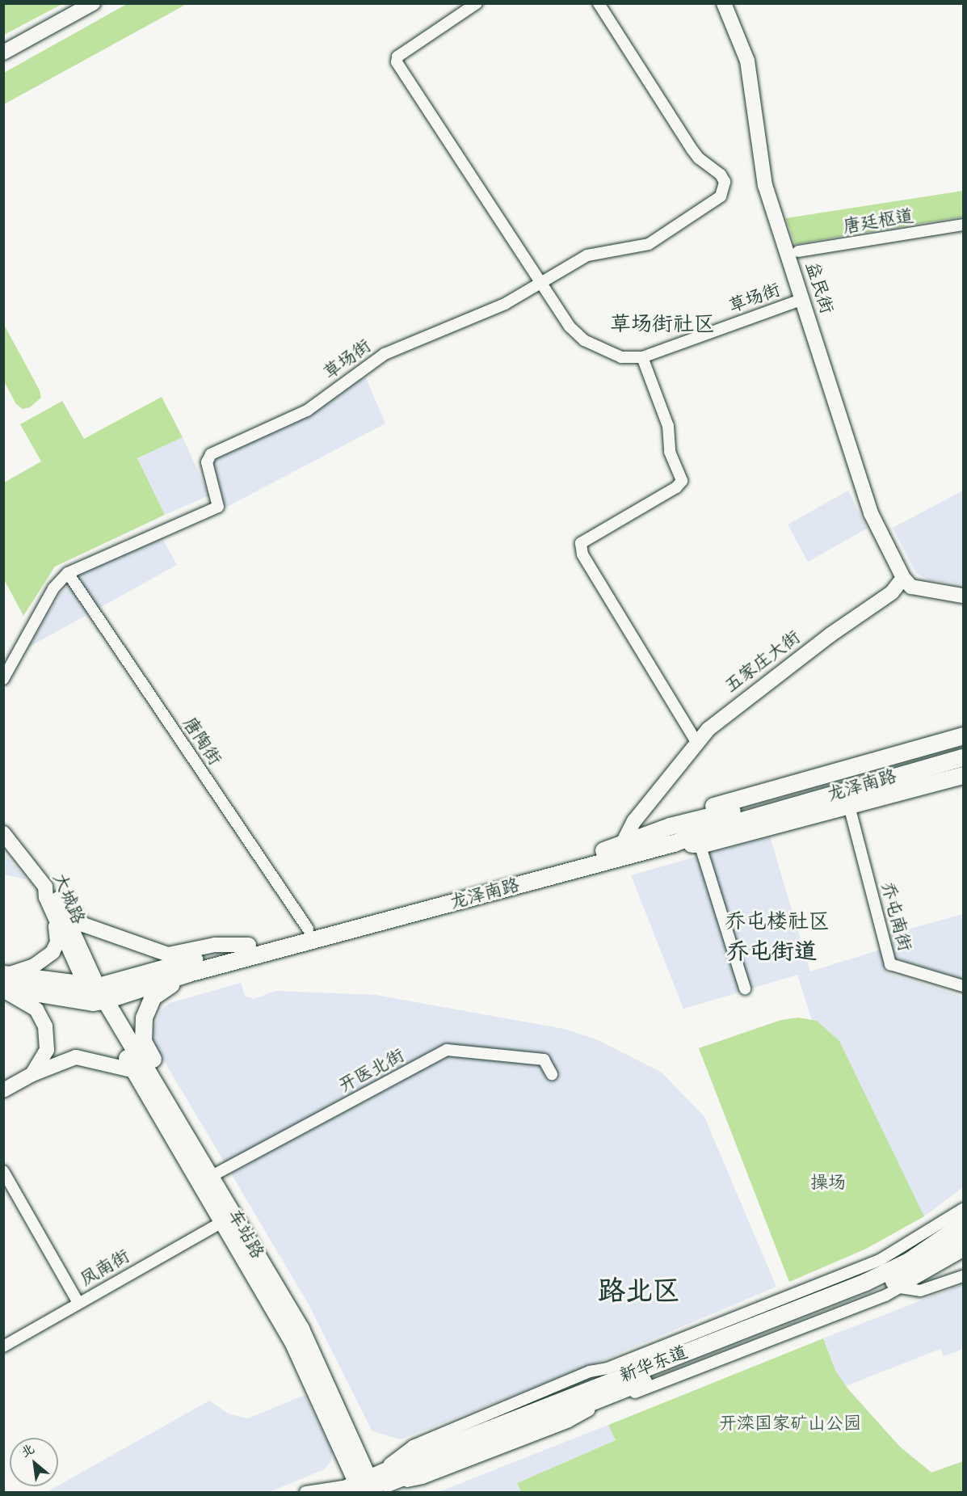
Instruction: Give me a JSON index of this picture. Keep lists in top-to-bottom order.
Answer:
{
  "streets": {
    "main road": ["龙泽南路", "车站路", "新华东道"],
    "street": [
      "唐廷枢道",
      "益民街",
      "草场街",
      "五家庄大街",
      "唐陶街",
      "大城路",
      "乔屯南街",
      "开医北街",
      "凤南街"
    ]
  },
  "crossings": [
    ["益民街", "草场街"],
    ["益民街", "五家庄大街"],
    ["草场街", "唐陶街"],
    ["五家庄大街", "龙泽南路"],
    ["唐陶街", "龙泽南路"],
    ["龙泽南路", "车站路"],
    ["开医北街", "车站路"],
    ["车站路", "凤南街"],
    ["车站路", "新华东道"]
  ],
  "districts": [
    "草场街社区",
    "乔屯楼社区",
    "乔屯街道",
    "路北区"
  ],
  "parks": ["操场", "开滦国家矿山公园"],
  "north": "top left"
}
